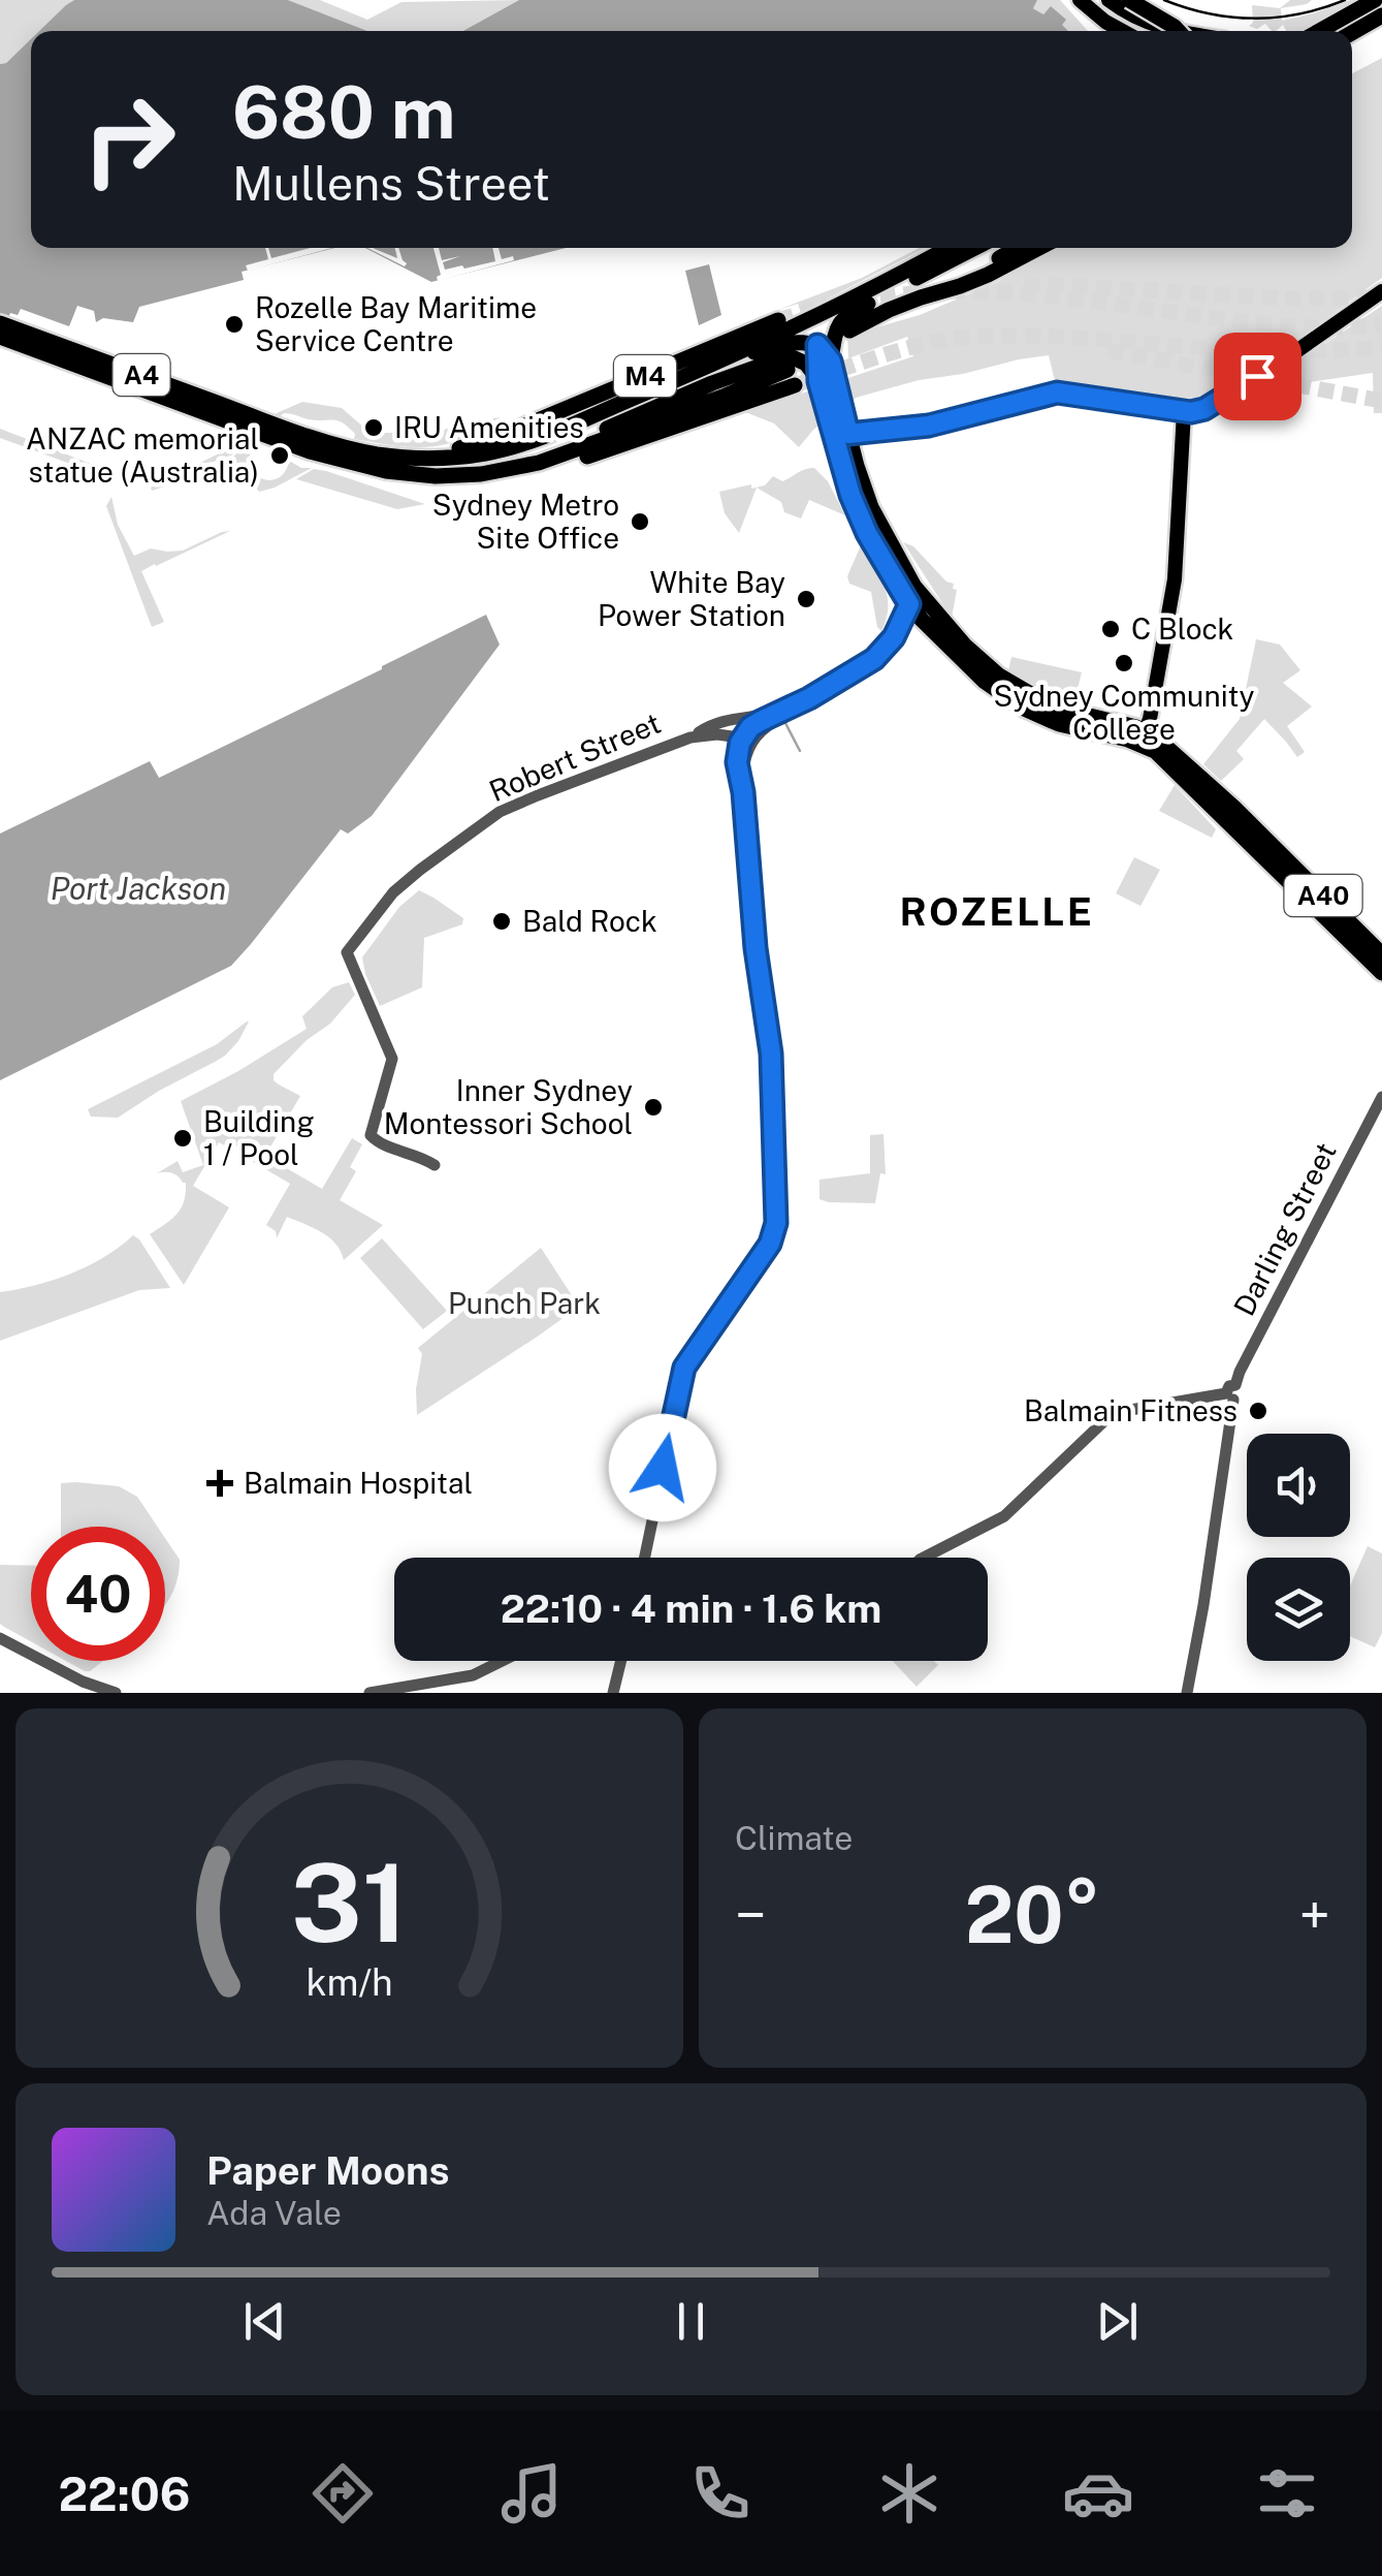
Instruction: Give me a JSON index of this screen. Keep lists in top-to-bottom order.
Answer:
{
  "streets": {
    "highway": ["A4", "M4", "A40"],
    "street": ["Robert Street", "Darling Street"]
  },
  "crossings": [
    ["A4", "M4"]
  ],
  "districts": ["ROZELLE"],
  "water": ["Port Jackson"],
  "parks": ["Punch Park"],
  "places": {
    "other": [
      "Rozelle Bay Maritime Service Centre",
      "IRU Amenities",
      "ANZAC memorial statue (Australia)",
      "Sydney Metro Site Office",
      "White Bay Power Station",
      "C Block",
      "Sydney Community College",
      "Bald Rock",
      "Inner Sydney Montessori School",
      "Building 1 / Pool",
      "Balmain Fitness"
    ],
    "health": ["Balmain Hospital"]
  },
  "page": {
    "turn": ["680 m", "Mullens Street"],
    "limit": "40",
    "trip": "22:10 · 4 min · 1.6 km",
    "tile": "Climate",
    "heat": ["−", "20°", "+"],
    "song": ["Paper Moons", "Ada Vale"],
    "tabs": "22:06",
    "gauge": ["31", "km/h"]
  }
}
